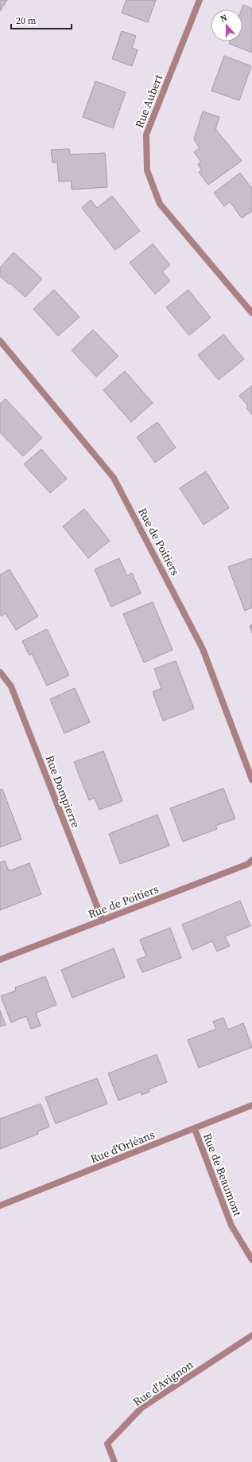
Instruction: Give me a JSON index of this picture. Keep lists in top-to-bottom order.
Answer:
{
  "streets": {
    "street": [
      "Rue Aubert",
      "Rue de Poitiers",
      "Rue Dompierre",
      "Rue d'Orléans",
      "Rue de Beaumont",
      "Rue d'Avignon"
    ]
  },
  "crossings": [
    ["Rue de Poitiers", "Rue Dompierre"],
    ["Rue d'Orléans", "Rue de Beaumont"]
  ],
  "scale_bar": "20 m",
  "north": "top"
}
